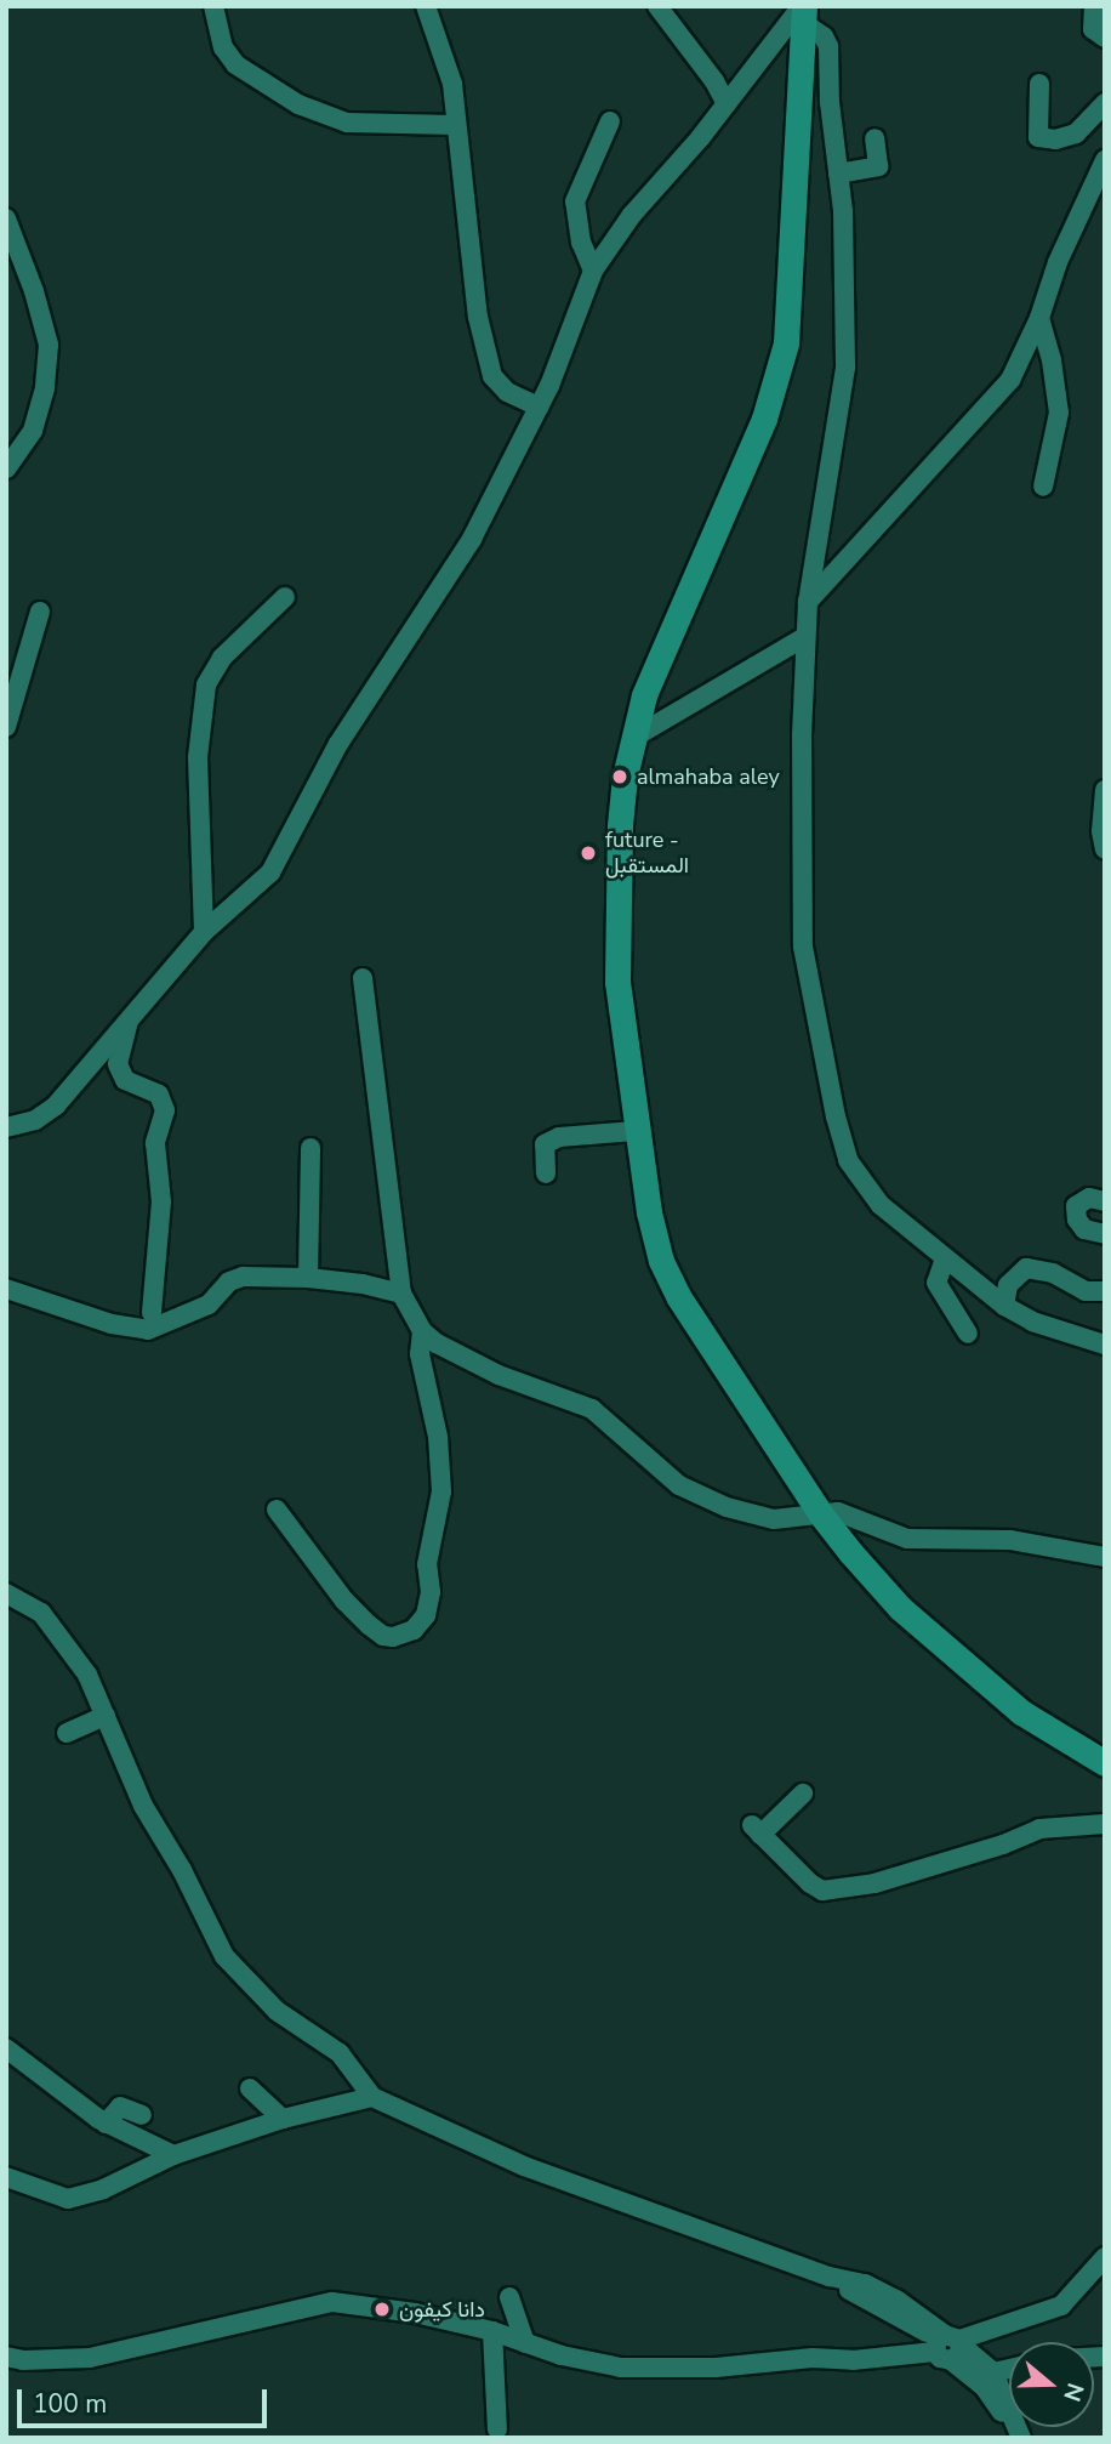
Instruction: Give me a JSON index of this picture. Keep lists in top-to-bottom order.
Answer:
{
  "places": ["almahaba aley", "future - المستقبل", "دانا كيفون"],
  "scale_bar": "100 m",
  "north": "right"
}
